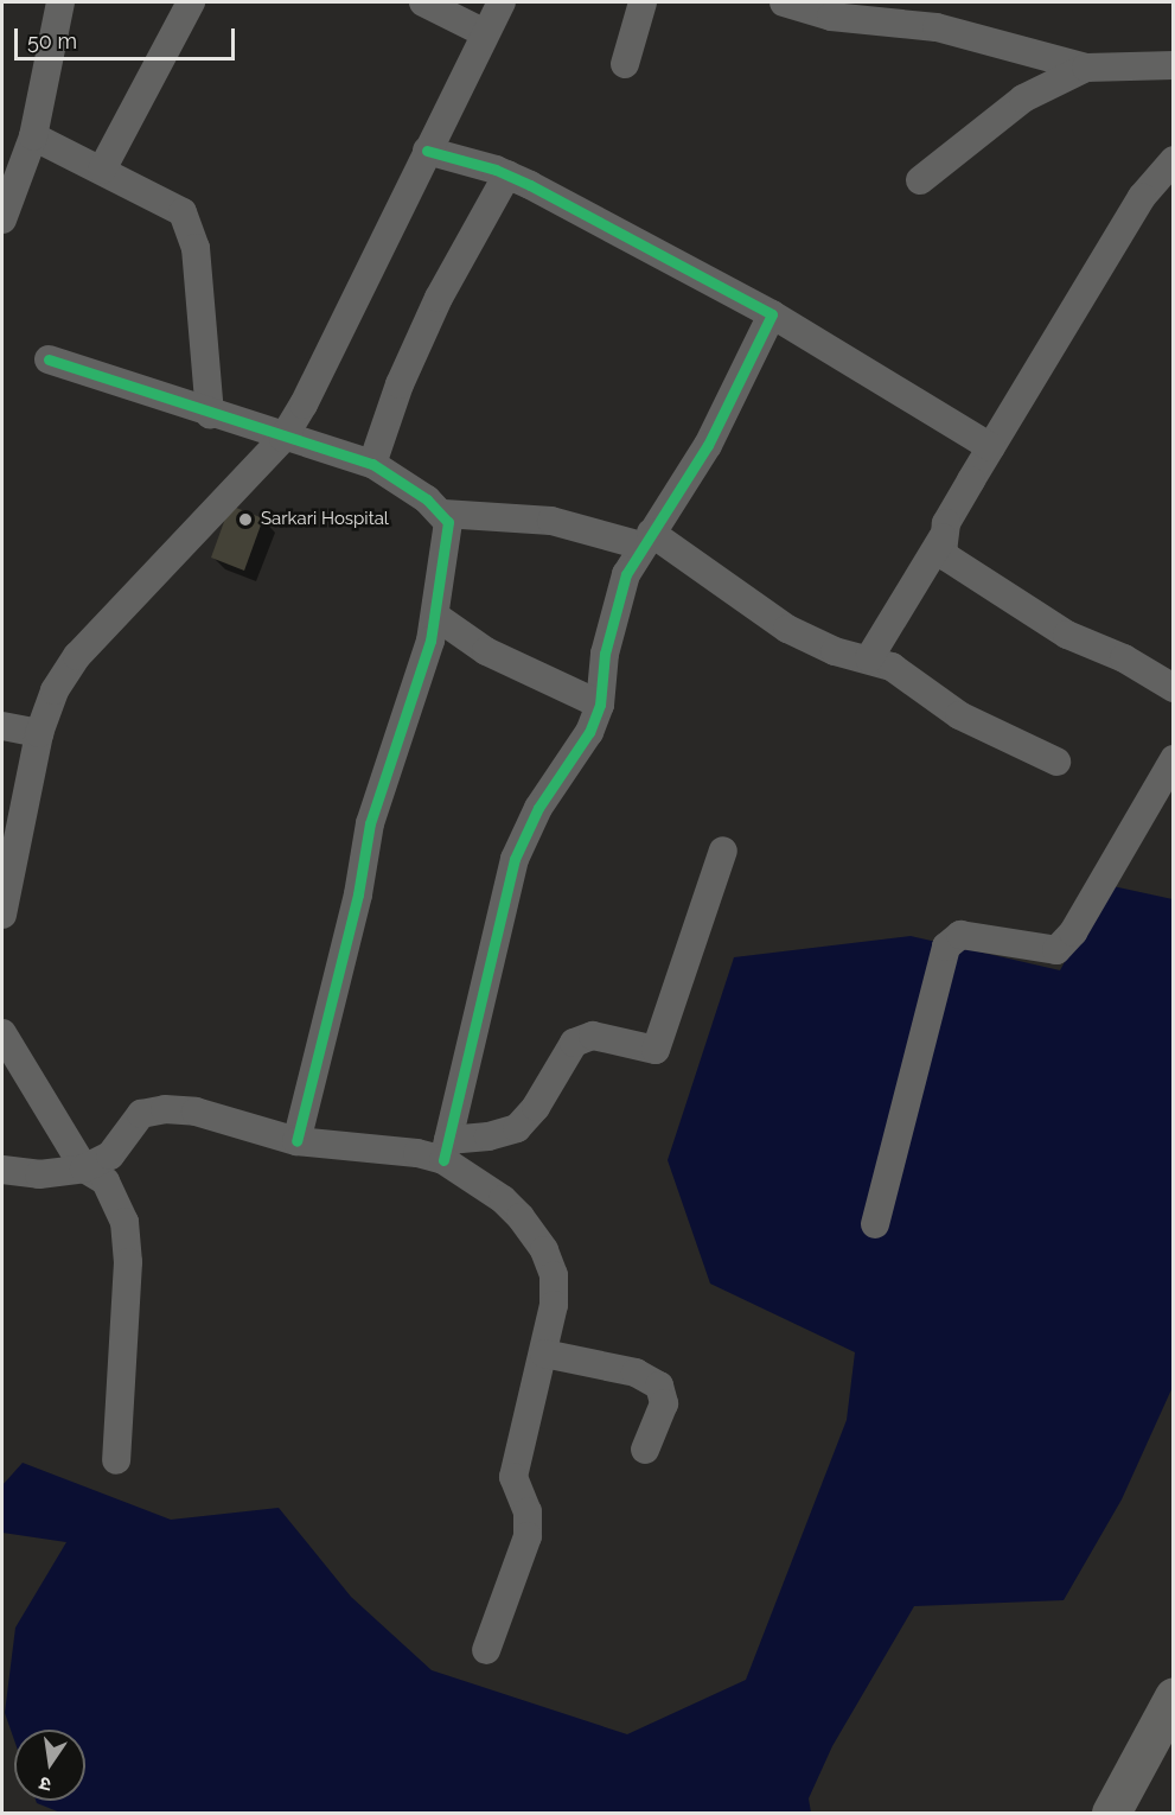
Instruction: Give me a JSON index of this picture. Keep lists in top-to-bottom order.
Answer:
{
  "places": ["Sarkari Hospital"],
  "scale_bar": "50 m",
  "north": "bottom"
}
